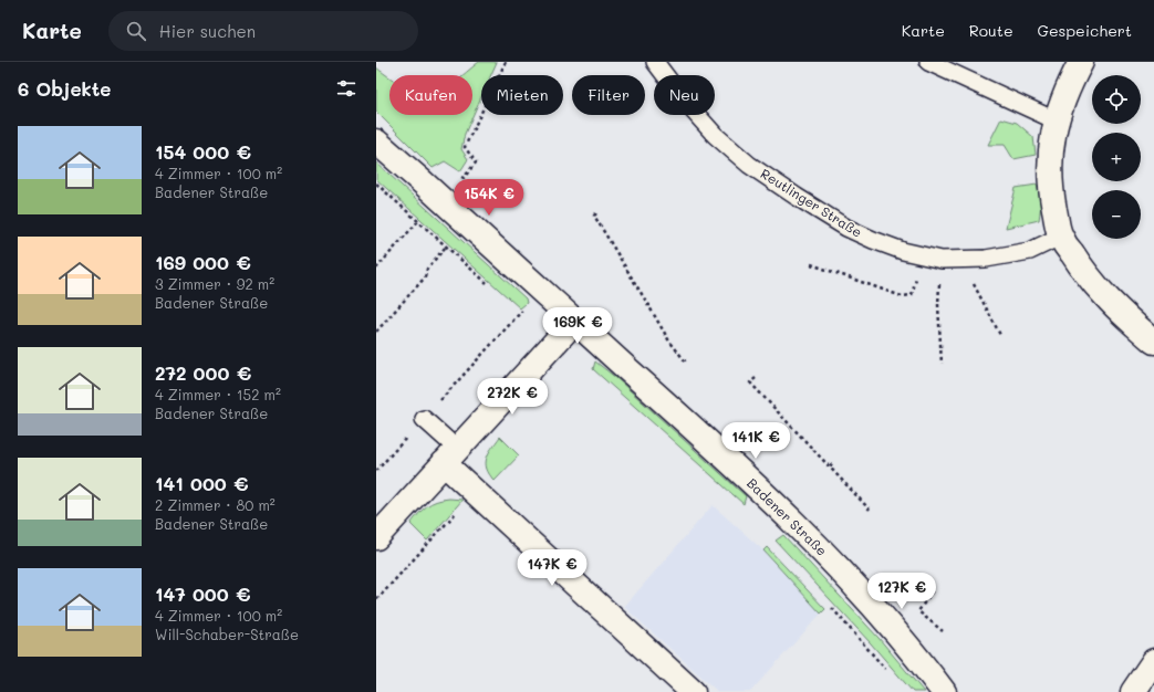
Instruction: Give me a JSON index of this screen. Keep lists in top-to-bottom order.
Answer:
{
  "streets": {
    "street": ["Badener Straße"],
    "lane": ["Reutlinger Straße"]
  },
  "page": {
    "header": "Karte",
    "search": "Hier suchen",
    "nav": ["Karte", "Route", "Gespeichert"],
    "heading": "6 Objekte",
    "map_buttons": ["+", "−"],
    "chip": [
      "Kaufen",
      "Mieten",
      "Filter",
      "Neu"
    ],
    "list": [
      {
        "name": "154 000 €",
        "note": "4 Zimmer · 100 m² · Badener Straße"
      },
      {
        "name": "169 000 €",
        "note": "3 Zimmer · 92 m² · Badener Straße"
      },
      {
        "name": "272 000 €",
        "note": "4 Zimmer · 152 m² · Badener Straße"
      },
      {
        "name": "141 000 €",
        "note": "2 Zimmer · 80 m² · Badener Straße"
      },
      {
        "name": "147 000 €",
        "note": "4 Zimmer · 100 m² · Will-Schaber-Straße"
      }
    ],
    "price": [
      "154K €",
      "169K €",
      "272K €",
      "141K €",
      "147K €",
      "127K €"
    ]
  }
}
